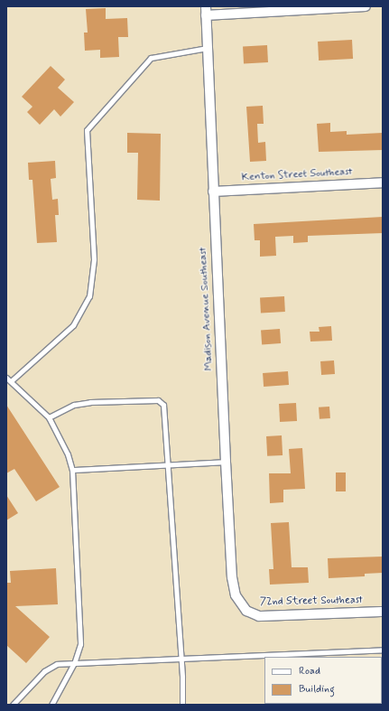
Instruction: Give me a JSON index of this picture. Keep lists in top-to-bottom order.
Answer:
{
  "streets": {
    "street": ["Kenton Street Southeast", "Madison Avenue Southeast", "72nd Street Southeast"]
  },
  "crossings": [
    ["Kenton Street Southeast", "Madison Avenue Southeast"],
    ["Madison Avenue Southeast", "72nd Street Southeast"]
  ],
  "legend": ["Road", "Building"]
}
